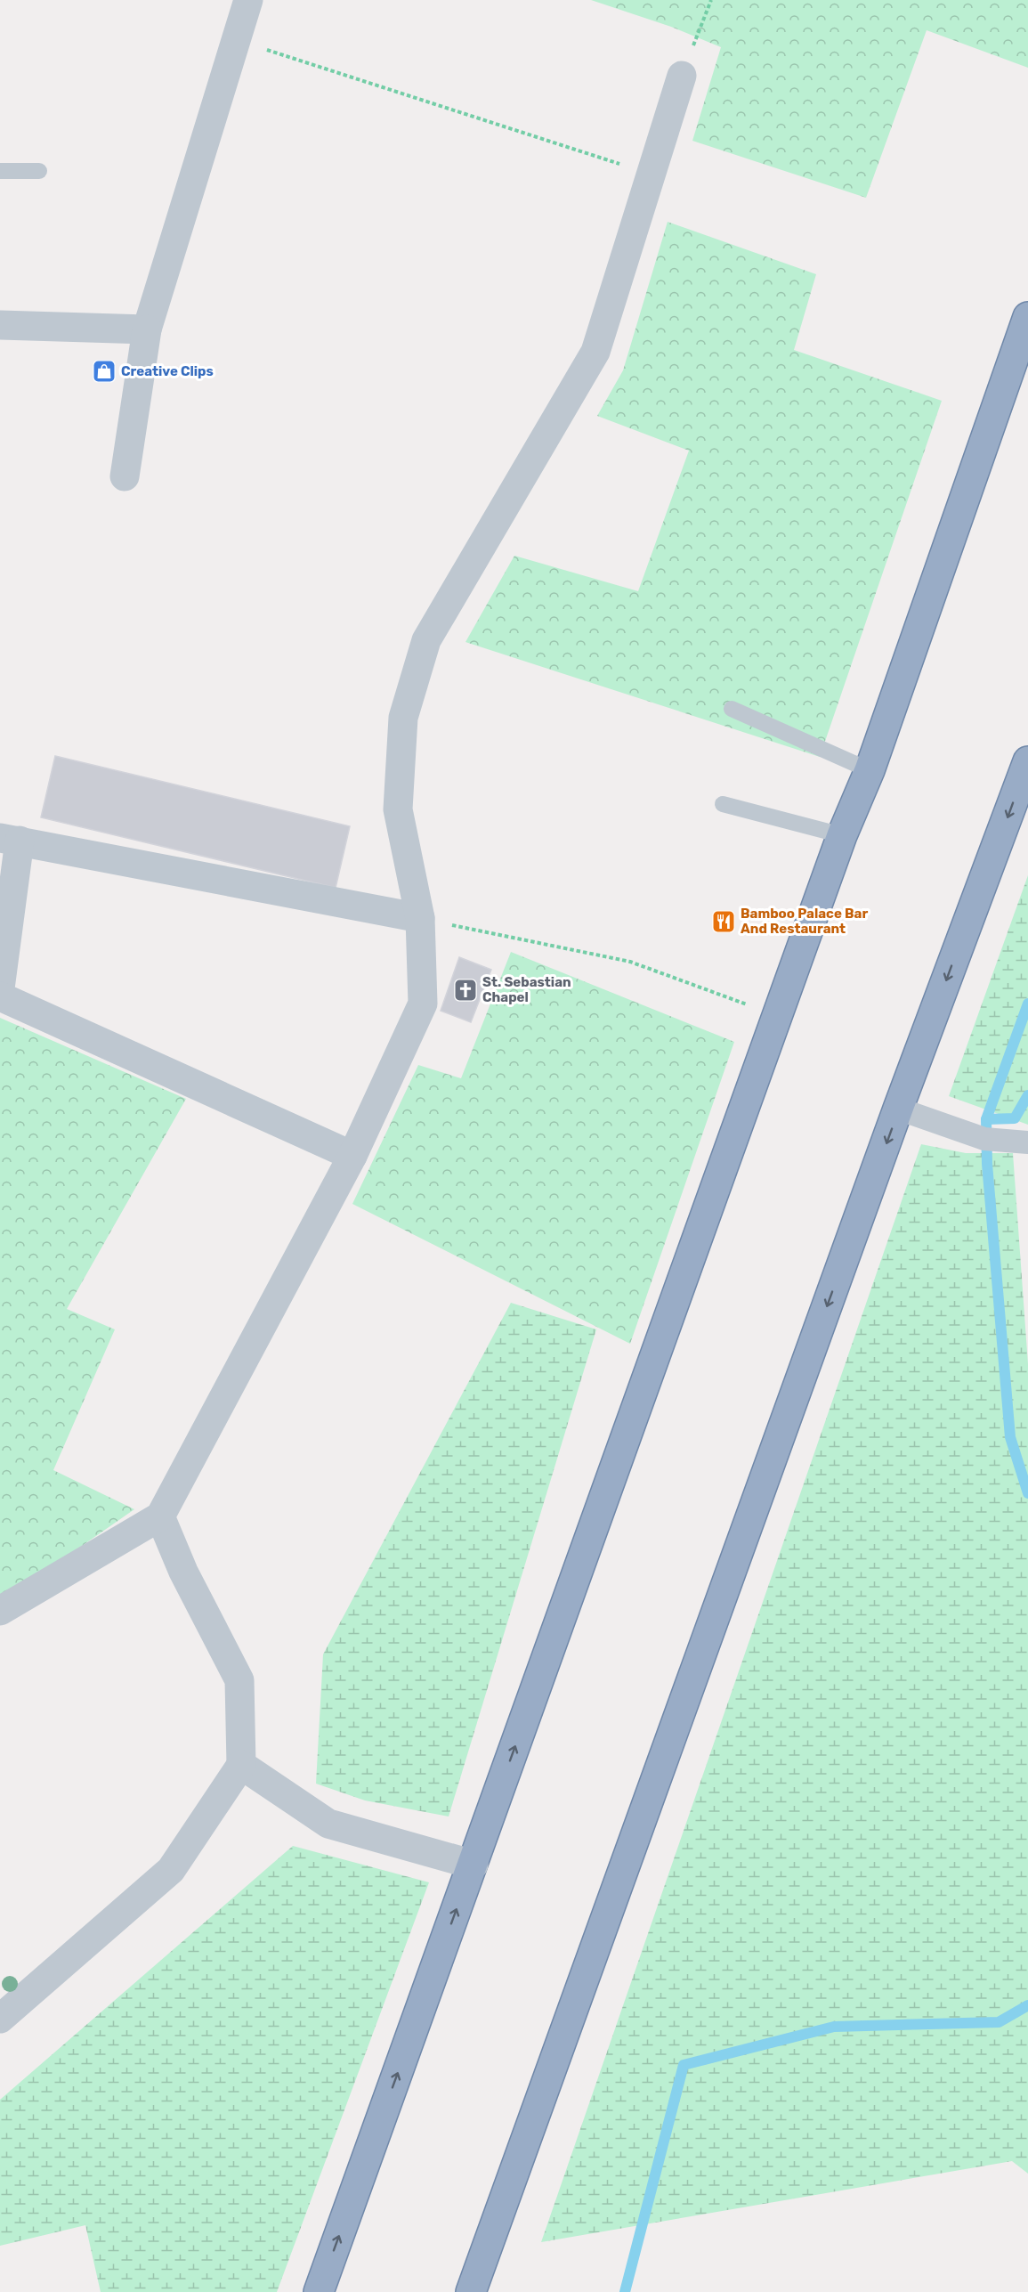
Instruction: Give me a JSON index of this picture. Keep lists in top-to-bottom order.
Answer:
{
  "places": {
    "shop": ["Creative Clips"],
    "restaurant": ["Bamboo Palace Bar And Restaurant"],
    "church": ["St. Sebastian Chapel"]
  }
}
